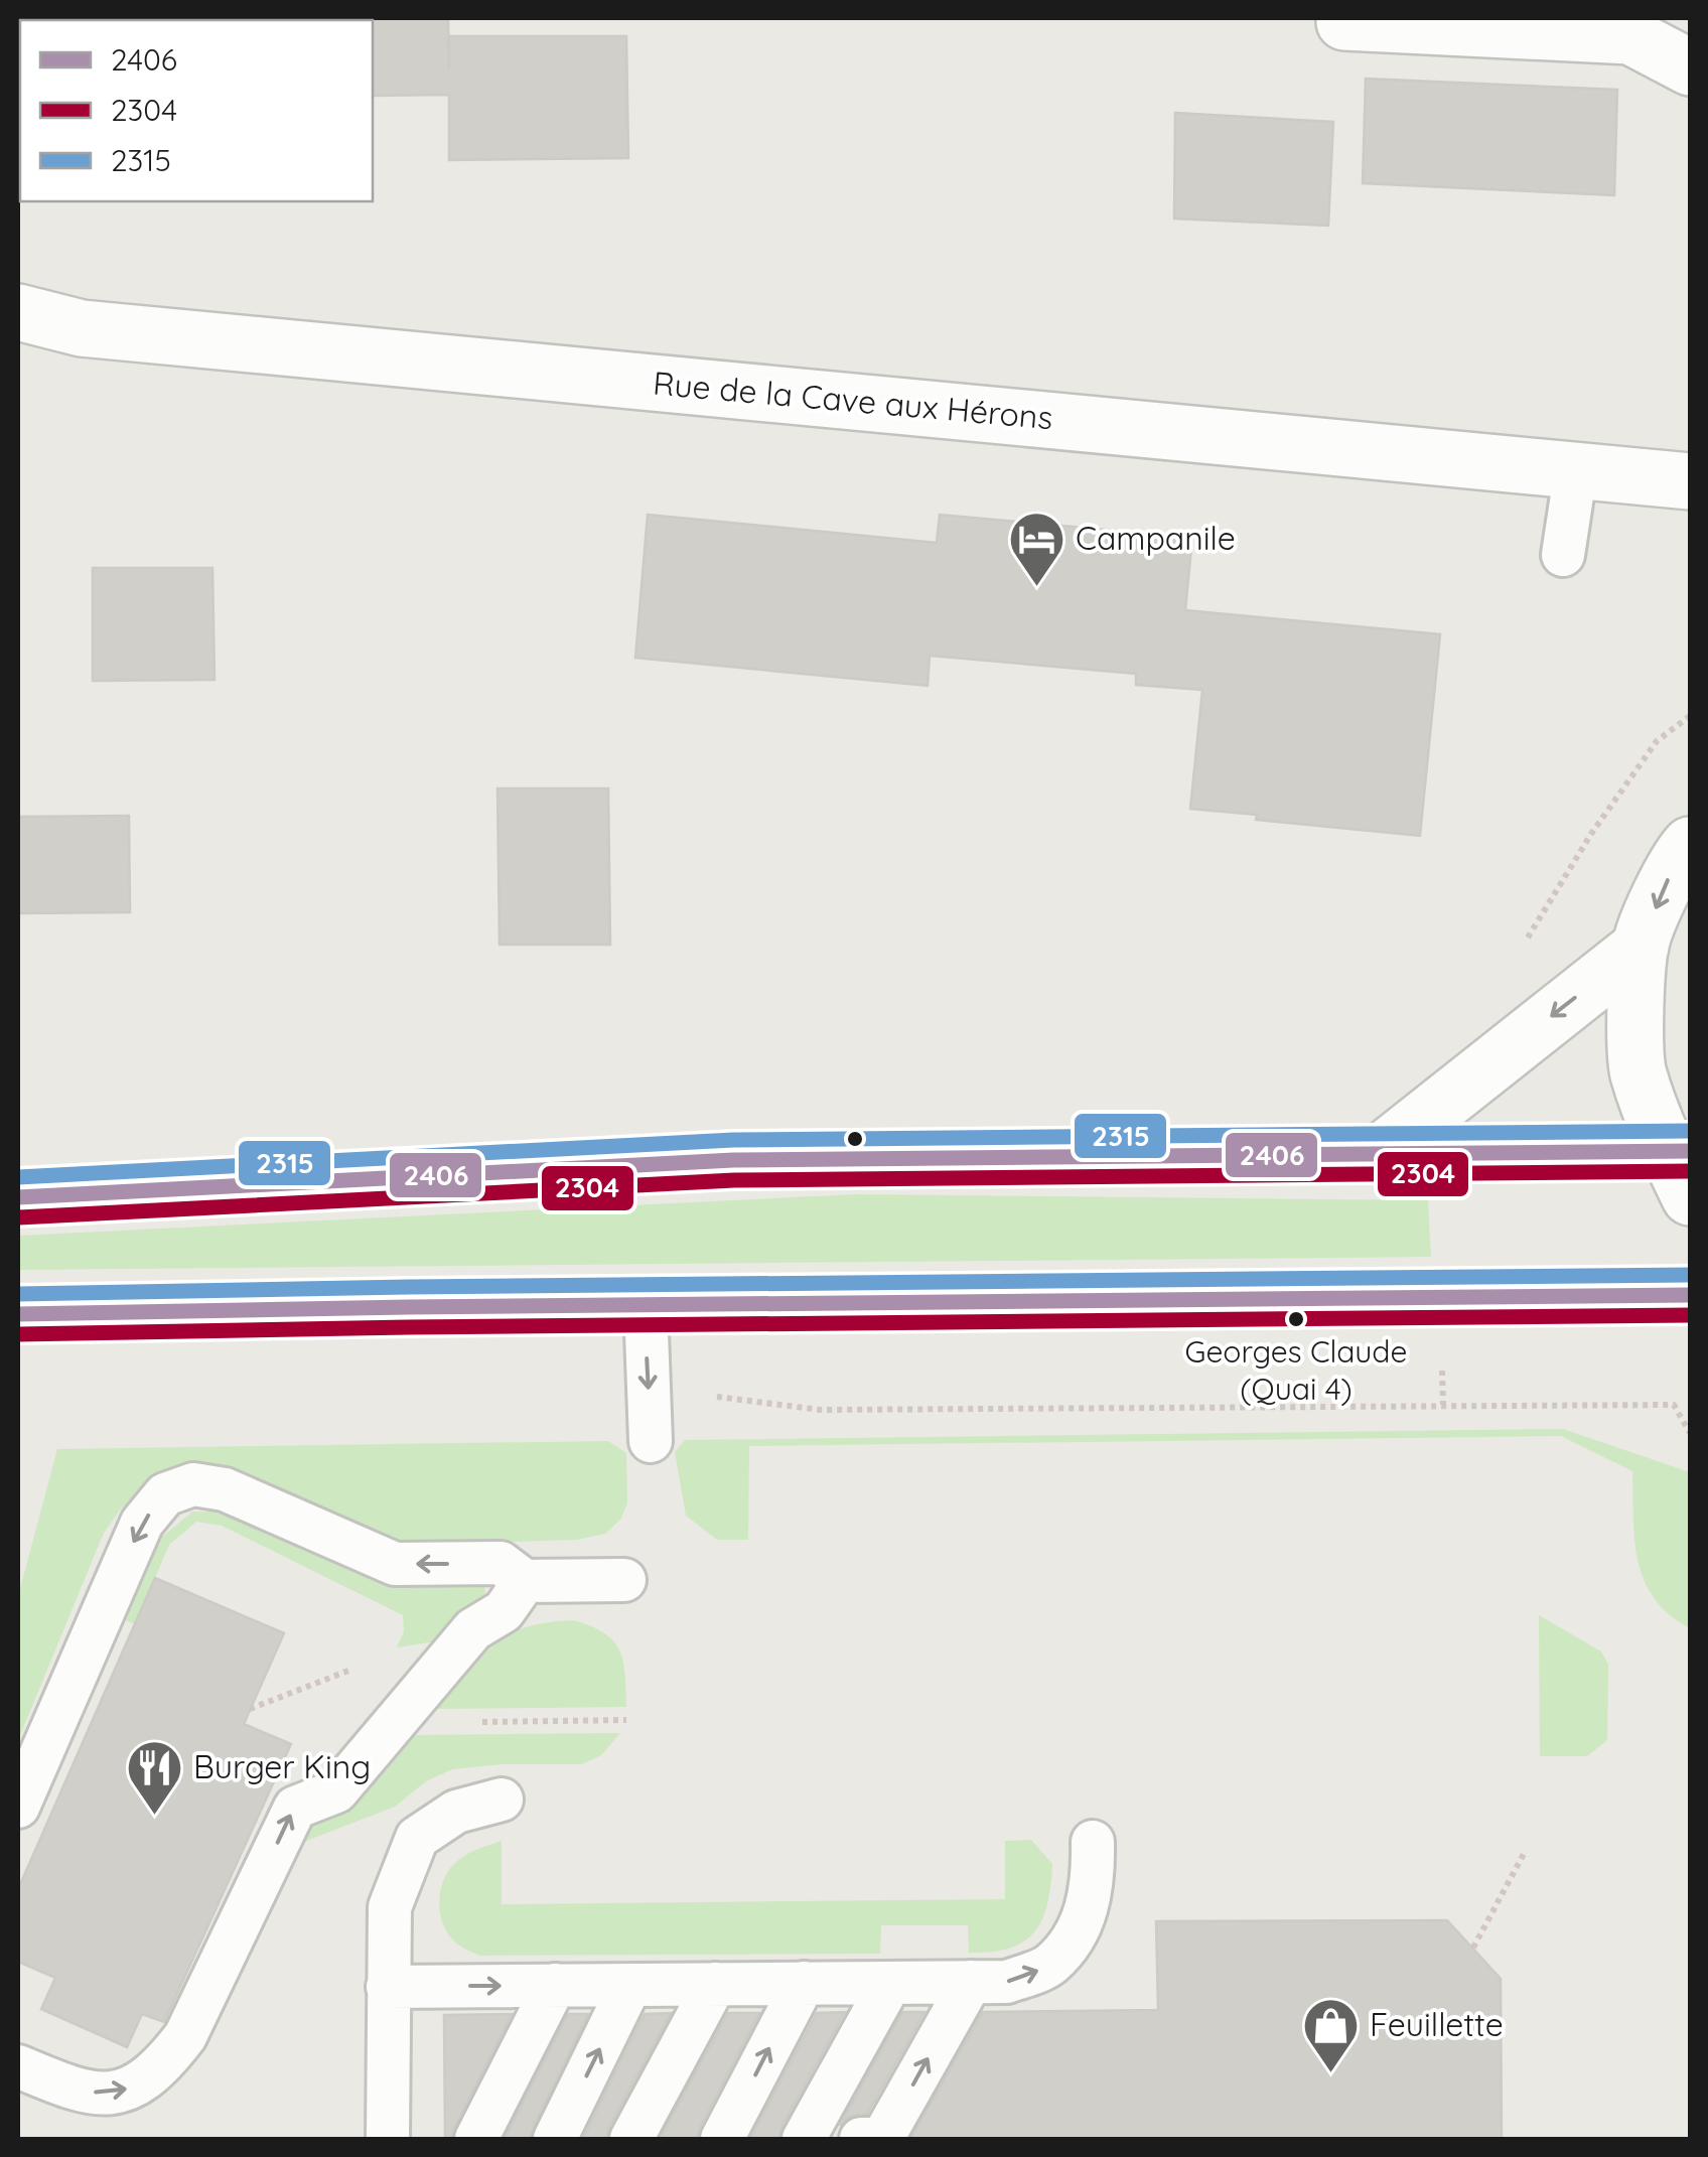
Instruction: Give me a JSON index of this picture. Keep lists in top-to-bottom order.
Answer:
{
  "streets": {
    "street": ["Rue de la Cave aux Hérons"]
  },
  "places": {
    "hotel": ["Campanile"],
    "other": ["Georges Claude (Quai 4)"],
    "restaurant": ["Burger King"],
    "shop": ["Feuillette"]
  },
  "lines": ["transit line 2315", "transit line 2406", "transit line 2304"],
  "legend": ["2406", "2304", "2315"]
}
